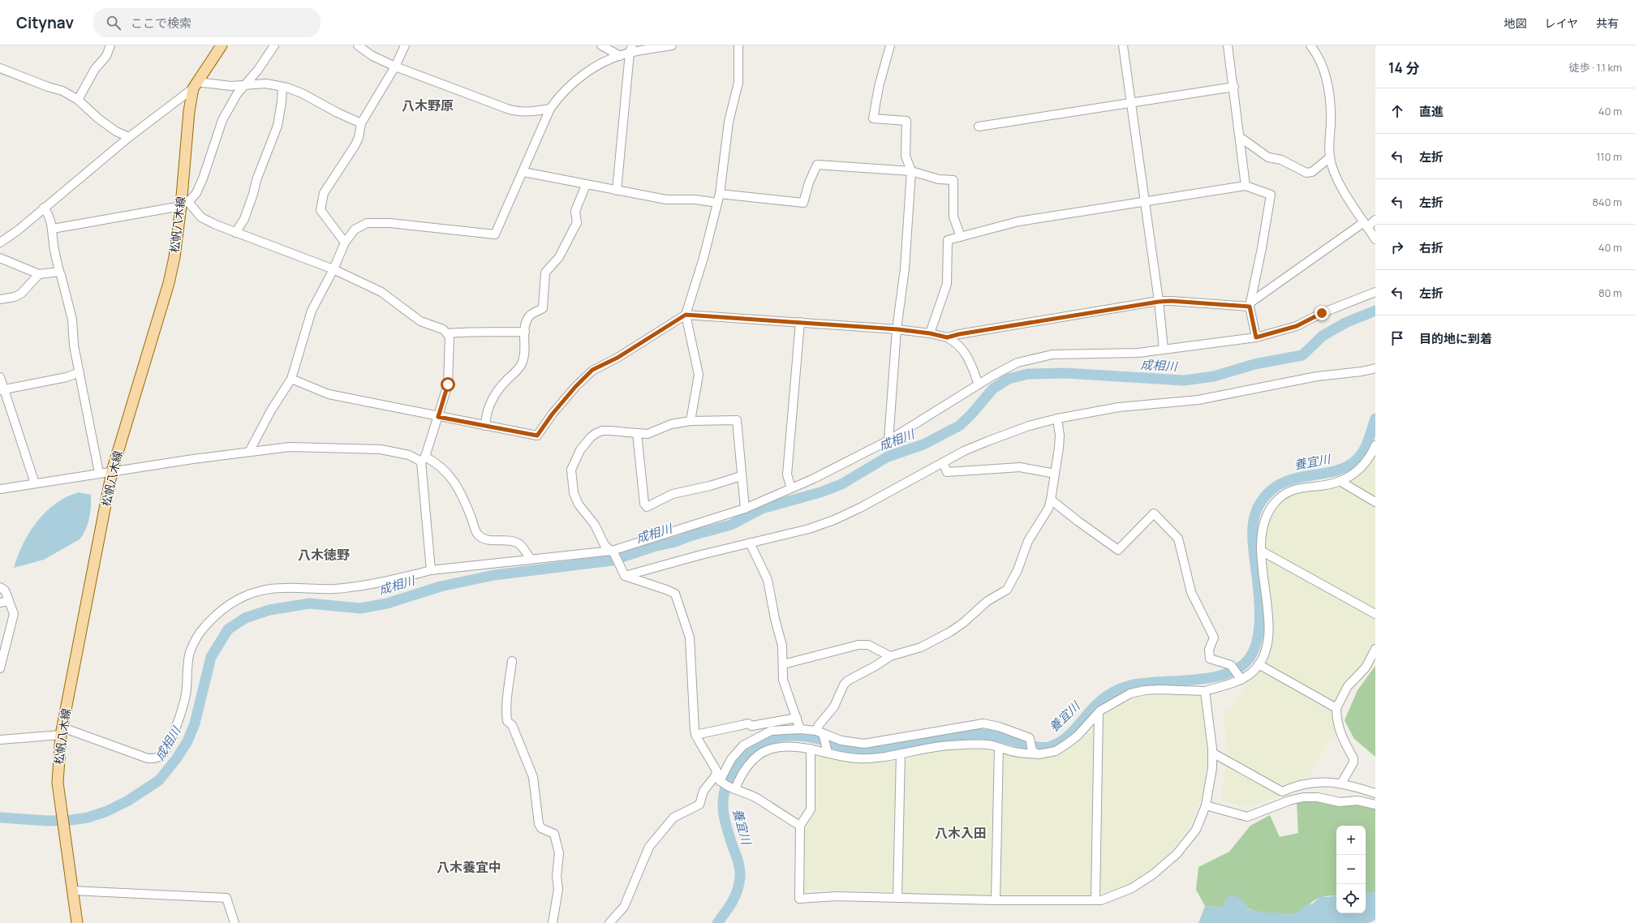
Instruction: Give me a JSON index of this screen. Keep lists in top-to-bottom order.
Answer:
{
  "streets": {
    "main road": ["松帆八木線"]
  },
  "districts": [
    "八木野原",
    "八木徳野",
    "八木入田",
    "八木養宜中"
  ],
  "water": ["成相川", "養宜川"],
  "page": {
    "header": "Citynav",
    "search": "ここで検索",
    "nav": ["地図", "レイヤ", "共有"],
    "heading": ["14 分", "徒歩 · 1.1 km"],
    "list": [
      ["直進", "40 m"],
      ["左折", "110 m"],
      ["左折", "840 m"],
      ["右折", "40 m"],
      ["左折", "80 m"],
      "目的地に到着"
    ],
    "map_buttons": ["+", "−"]
  }
}
